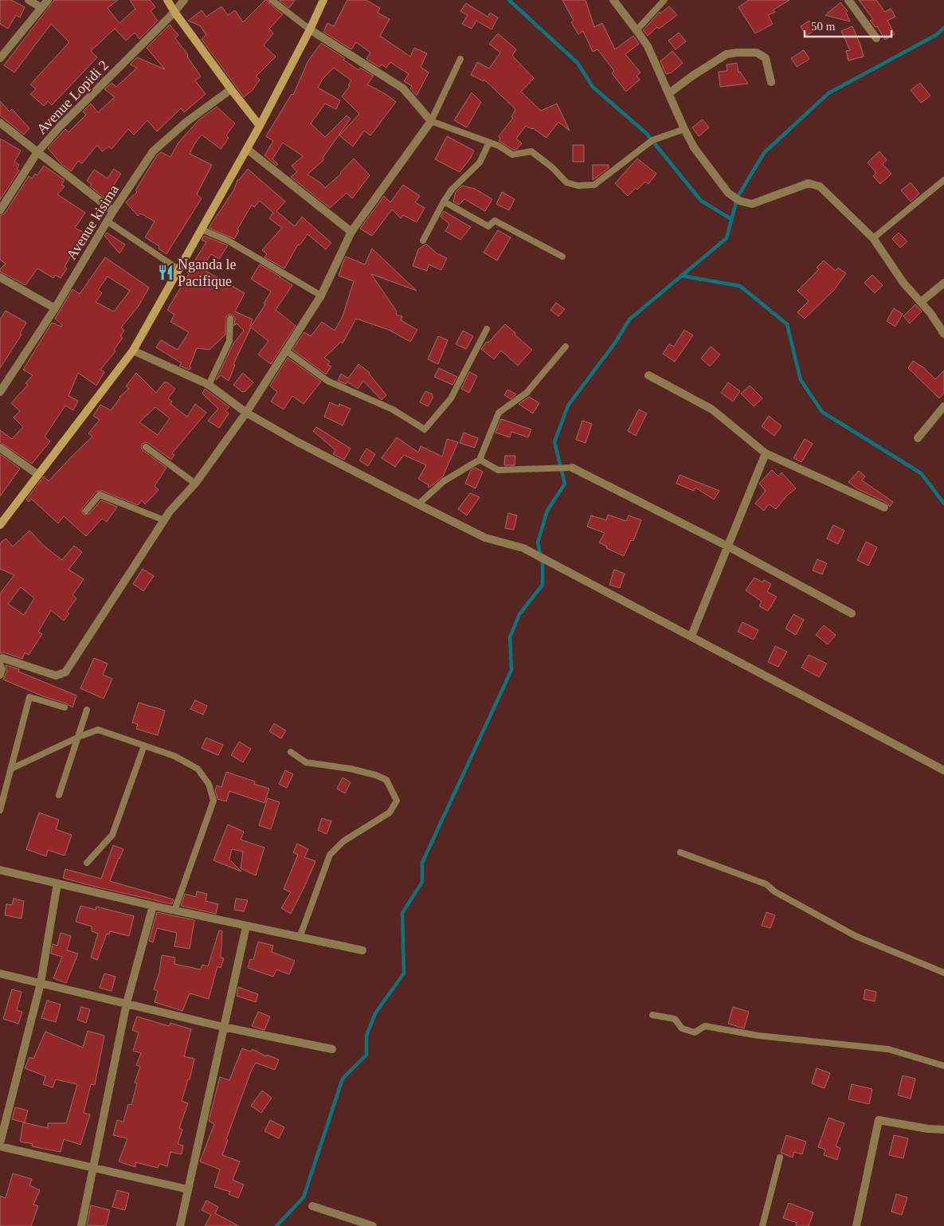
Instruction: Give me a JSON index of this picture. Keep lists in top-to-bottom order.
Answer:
{
  "streets": {
    "street": ["Avenue Lopidi 2", "Avenue kisima"]
  },
  "places": {
    "restaurant": ["Nganda le Pacifique"]
  },
  "scale_bar": "50 m"
}
